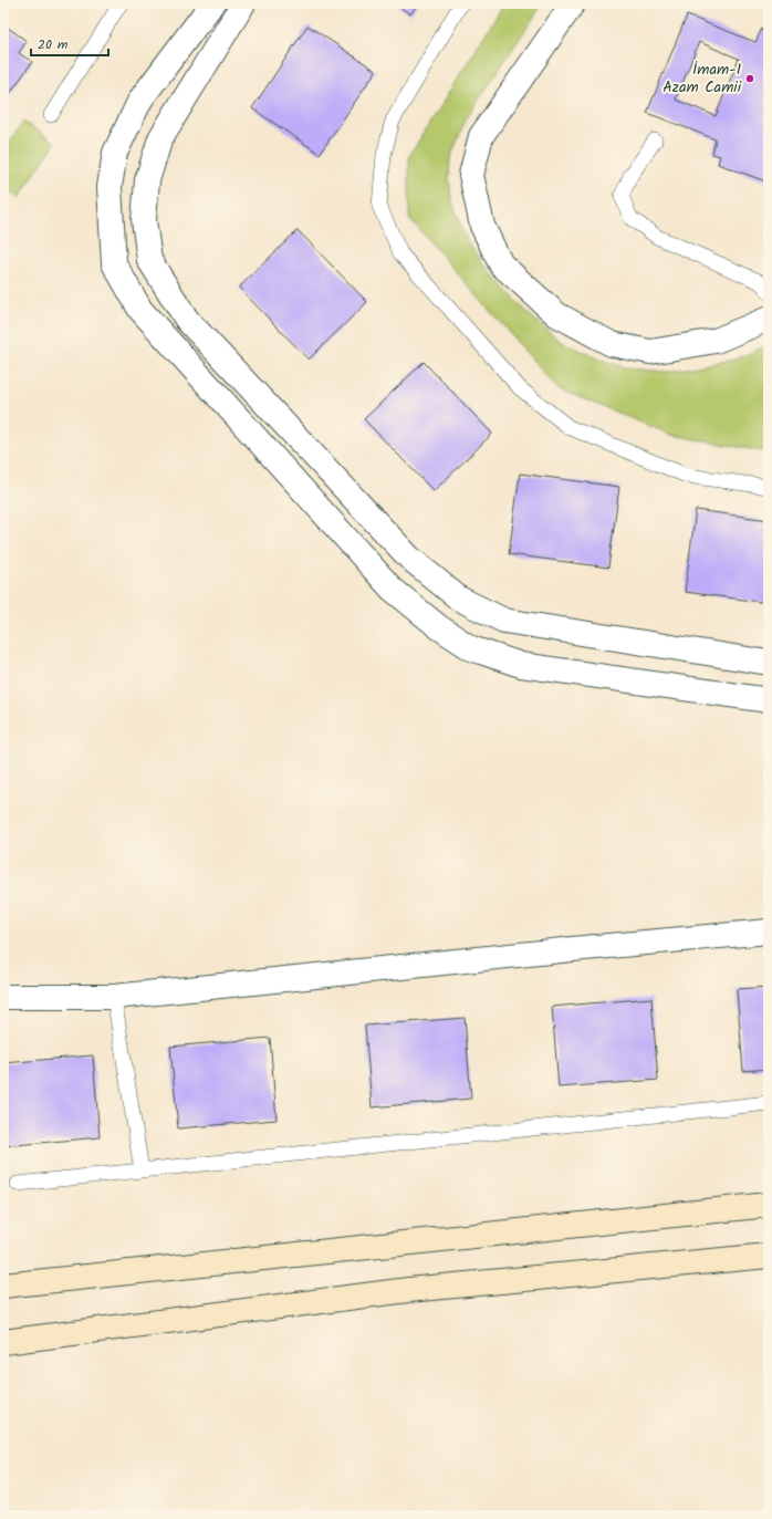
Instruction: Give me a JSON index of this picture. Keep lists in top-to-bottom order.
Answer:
{
  "places": ["İmam-I Azam Camii"],
  "scale_bar": "20 m"
}
